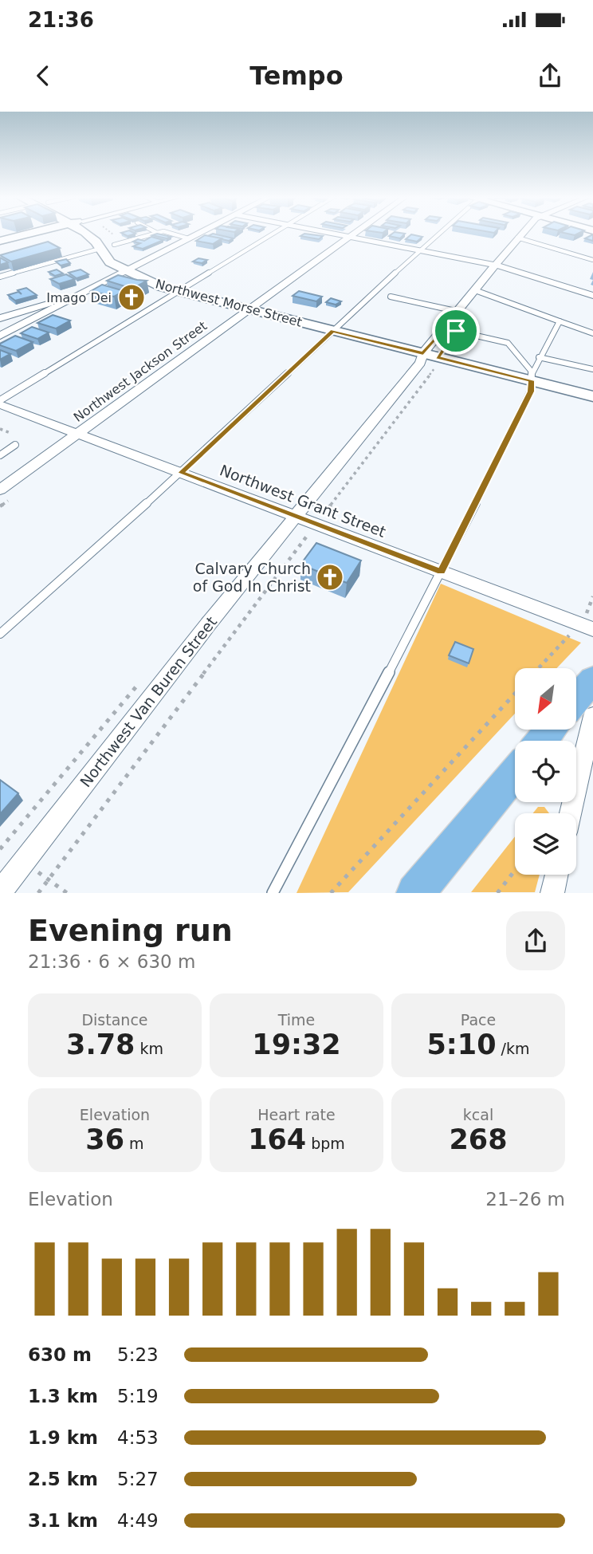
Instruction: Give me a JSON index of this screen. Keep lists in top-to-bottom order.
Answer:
{
  "streets": {
    "main road": ["Northwest Morse Street"],
    "street": ["Northwest Jackson Street", "Northwest Grant Street", "Northwest Van Buren Street"]
  },
  "crossings": [
    ["Northwest Morse Street", "Northwest Jackson Street"],
    ["Northwest Morse Street", "Northwest Van Buren Street"],
    ["Northwest Jackson Street", "Northwest Grant Street"],
    ["Northwest Grant Street", "Northwest Van Buren Street"]
  ],
  "places": {
    "church": ["Imago Dei", "Calvary Church of God In Christ"]
  },
  "north": "bottom left",
  "page": {
    "status": "21:36",
    "header": "Tempo",
    "heading": ["Evening run", "21:36 · 6 × 630 m"],
    "stats": [
      ["Distance", "3.78 km"],
      ["Time", "19:32"],
      ["Pace", "5:10 /km"],
      ["Elevation", "36 m"],
      ["Heart rate", "164 bpm"],
      ["kcal", "268"]
    ],
    "chart": ["Elevation", "21–26 m"],
    "list": [
      {
        "name": "630 m",
        "note": "5:23"
      },
      {
        "name": "1.3 km",
        "note": "5:19"
      },
      {
        "name": "1.9 km",
        "note": "4:53"
      },
      {
        "name": "2.5 km",
        "note": "5:27"
      },
      {
        "name": "3.1 km",
        "note": "4:49"
      }
    ]
  }
}
